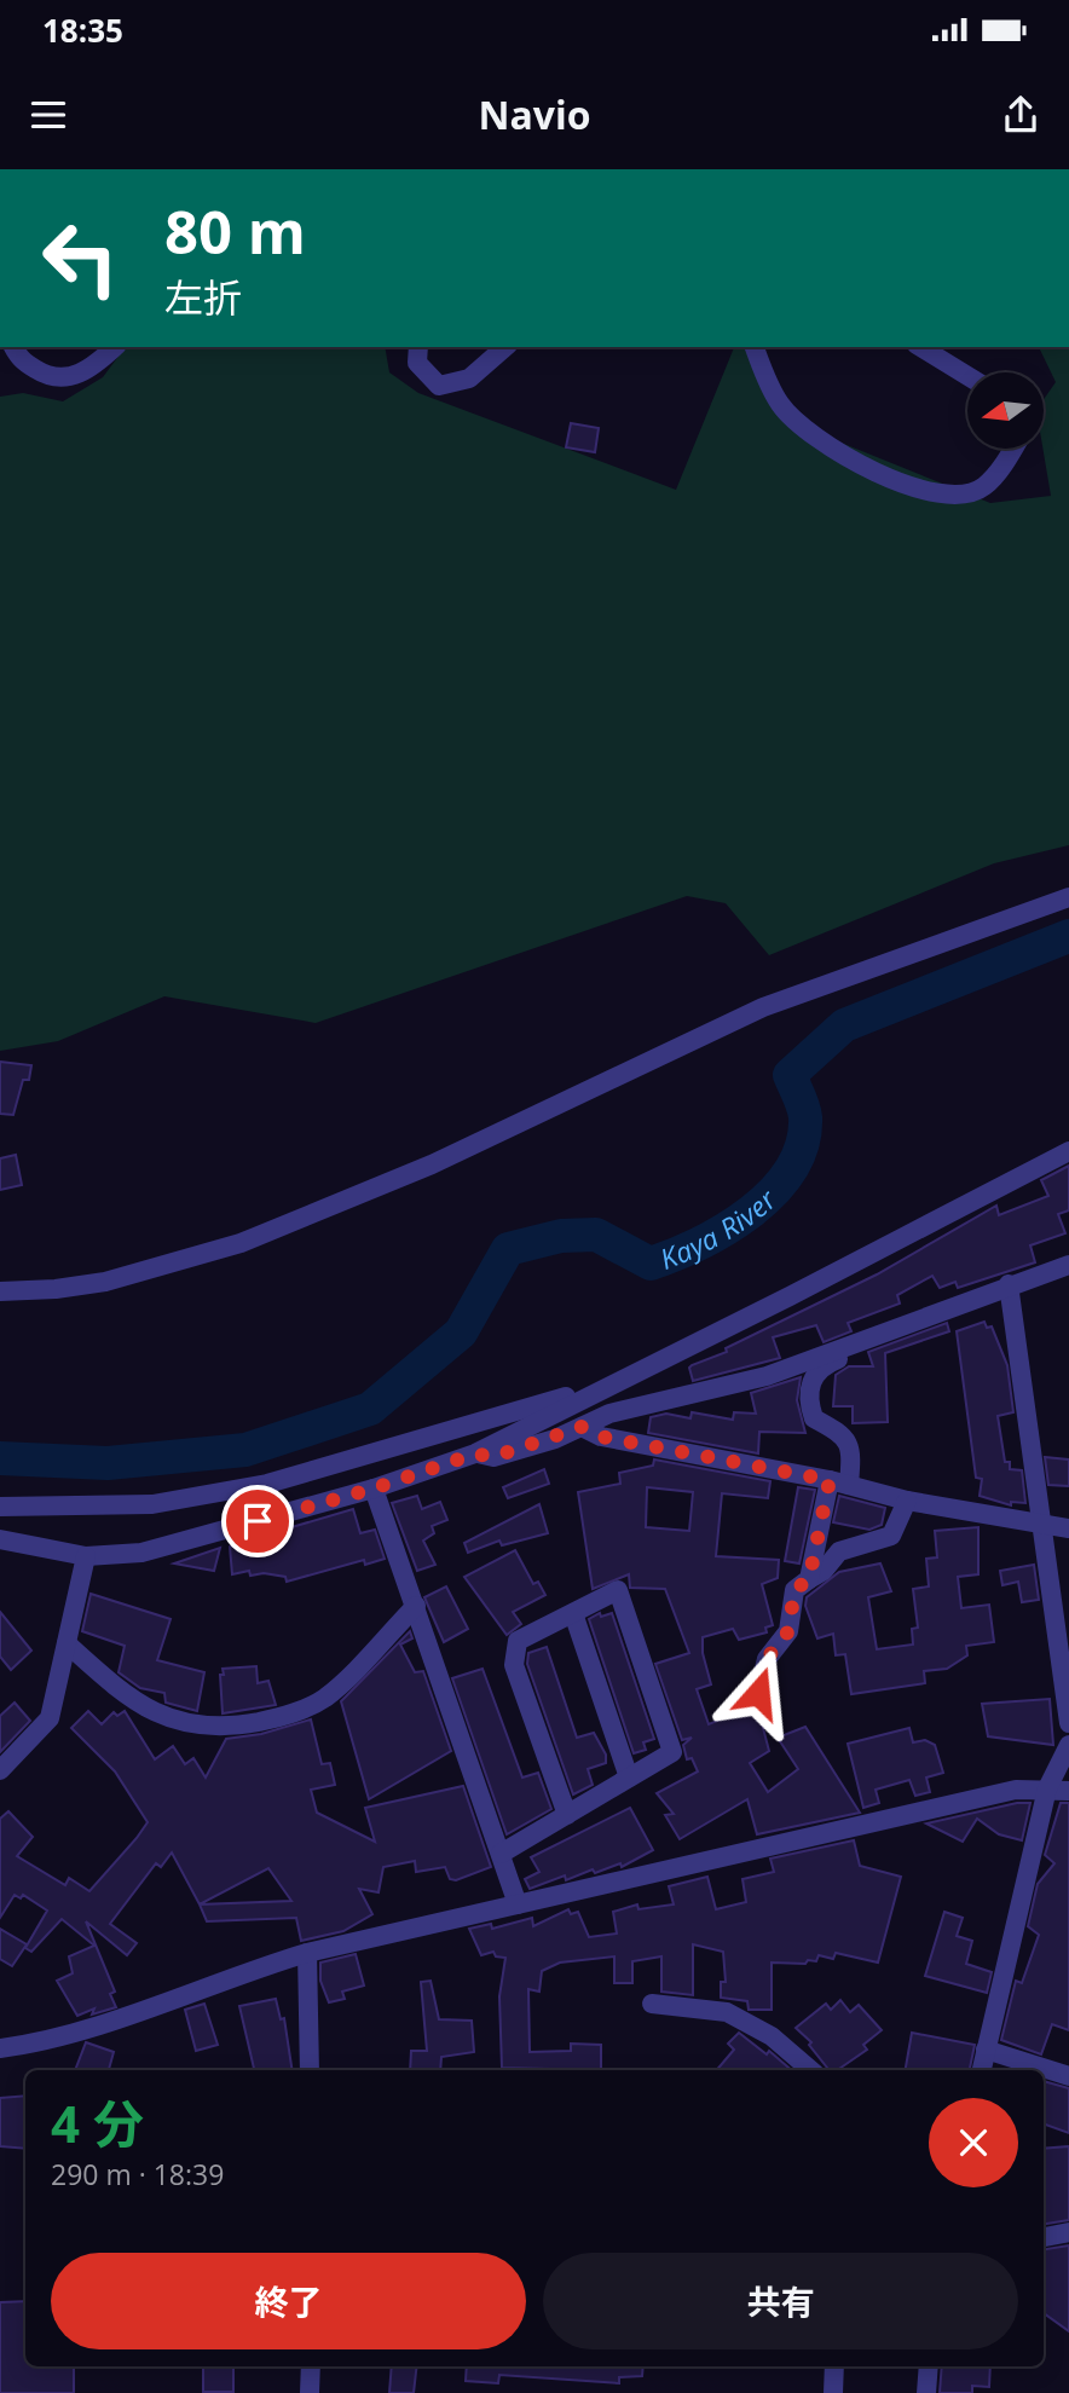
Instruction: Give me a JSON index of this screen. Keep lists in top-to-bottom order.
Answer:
{
  "water": ["Kaya River"],
  "north": "left",
  "page": {
    "status": "18:35",
    "header": "Navio",
    "turn": ["80 m", "左折"],
    "heading": ["4 分", "290 m · 18:39"],
    "buttons": ["終了", "共有"]
  }
}
